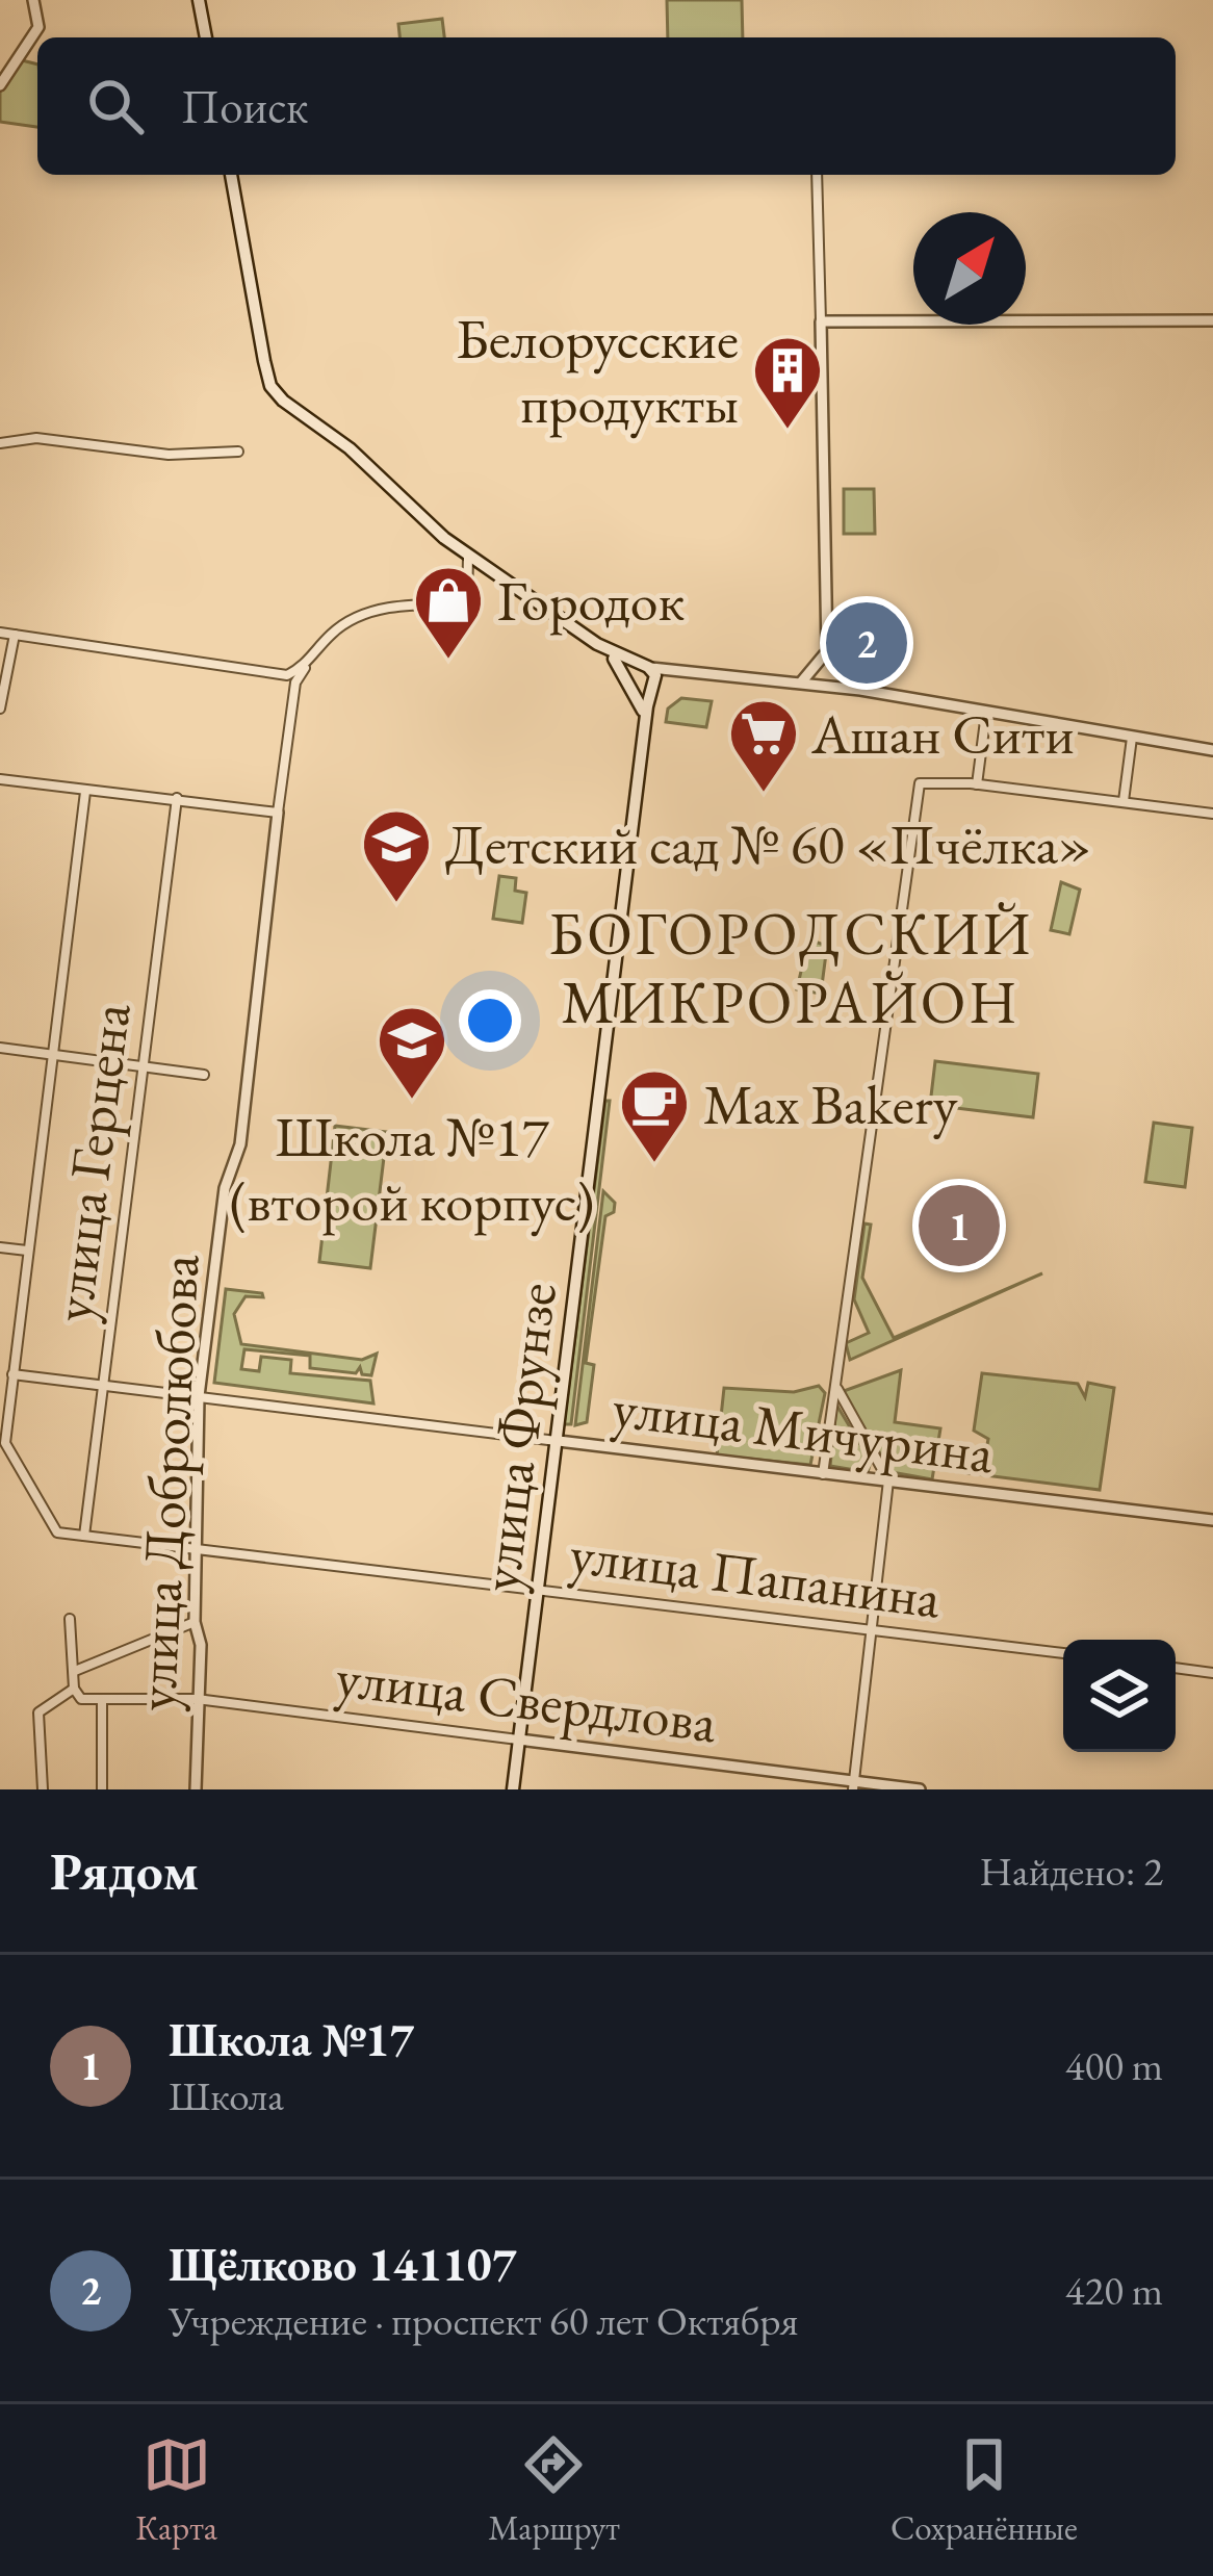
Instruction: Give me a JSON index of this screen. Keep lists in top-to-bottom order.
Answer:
{
  "streets": {
    "main road": ["улица Фрунзе"],
    "street": [
      "улица Герцена",
      "улица Мичурина",
      "улица Добролюбова",
      "улица Папанина",
      "улица Свердлова"
    ]
  },
  "crossings": [
    ["улица Герцена", "улица Мичурина"],
    ["улица Герцена", "улица Папанина"],
    ["улица Мичурина", "улица Фрунзе"],
    ["улица Мичурина", "улица Добролюбова"],
    ["улица Мичурина", "улица Папанина"],
    ["улица Фрунзе", "улица Папанина"],
    ["улица Фрунзе", "улица Свердлова"],
    ["улица Добролюбова", "улица Папанина"],
    ["улица Добролюбова", "улица Свердлова"]
  ],
  "districts": ["БОГОРОДСКИЙ МИКРОРАЙОН"],
  "places": {
    "building": ["Белорусские продукты"],
    "shop": ["Городок"],
    "supermarket": ["Ашан Сити"],
    "school or university": ["Детский сад № 60 «Пчёлка»", "Школа №17 (второй корпус)"],
    "cafe": ["Max Bakery"]
  },
  "north": "top right",
  "page": {
    "search": "Поиск",
    "pins": ["2", "1"],
    "heading": ["Рядом", "Найдено: 2"],
    "list": [
      {
        "mark": "1",
        "name": "Школа №17",
        "note": "Школа",
        "value": "400 m"
      },
      {
        "mark": "2",
        "name": "Щёлково 141107",
        "note": "Учреждение · проспект 60 лет Октября",
        "value": "420 m"
      }
    ],
    "nav": ["Карта", "Маршрут", "Сохранённые"]
  }
}
